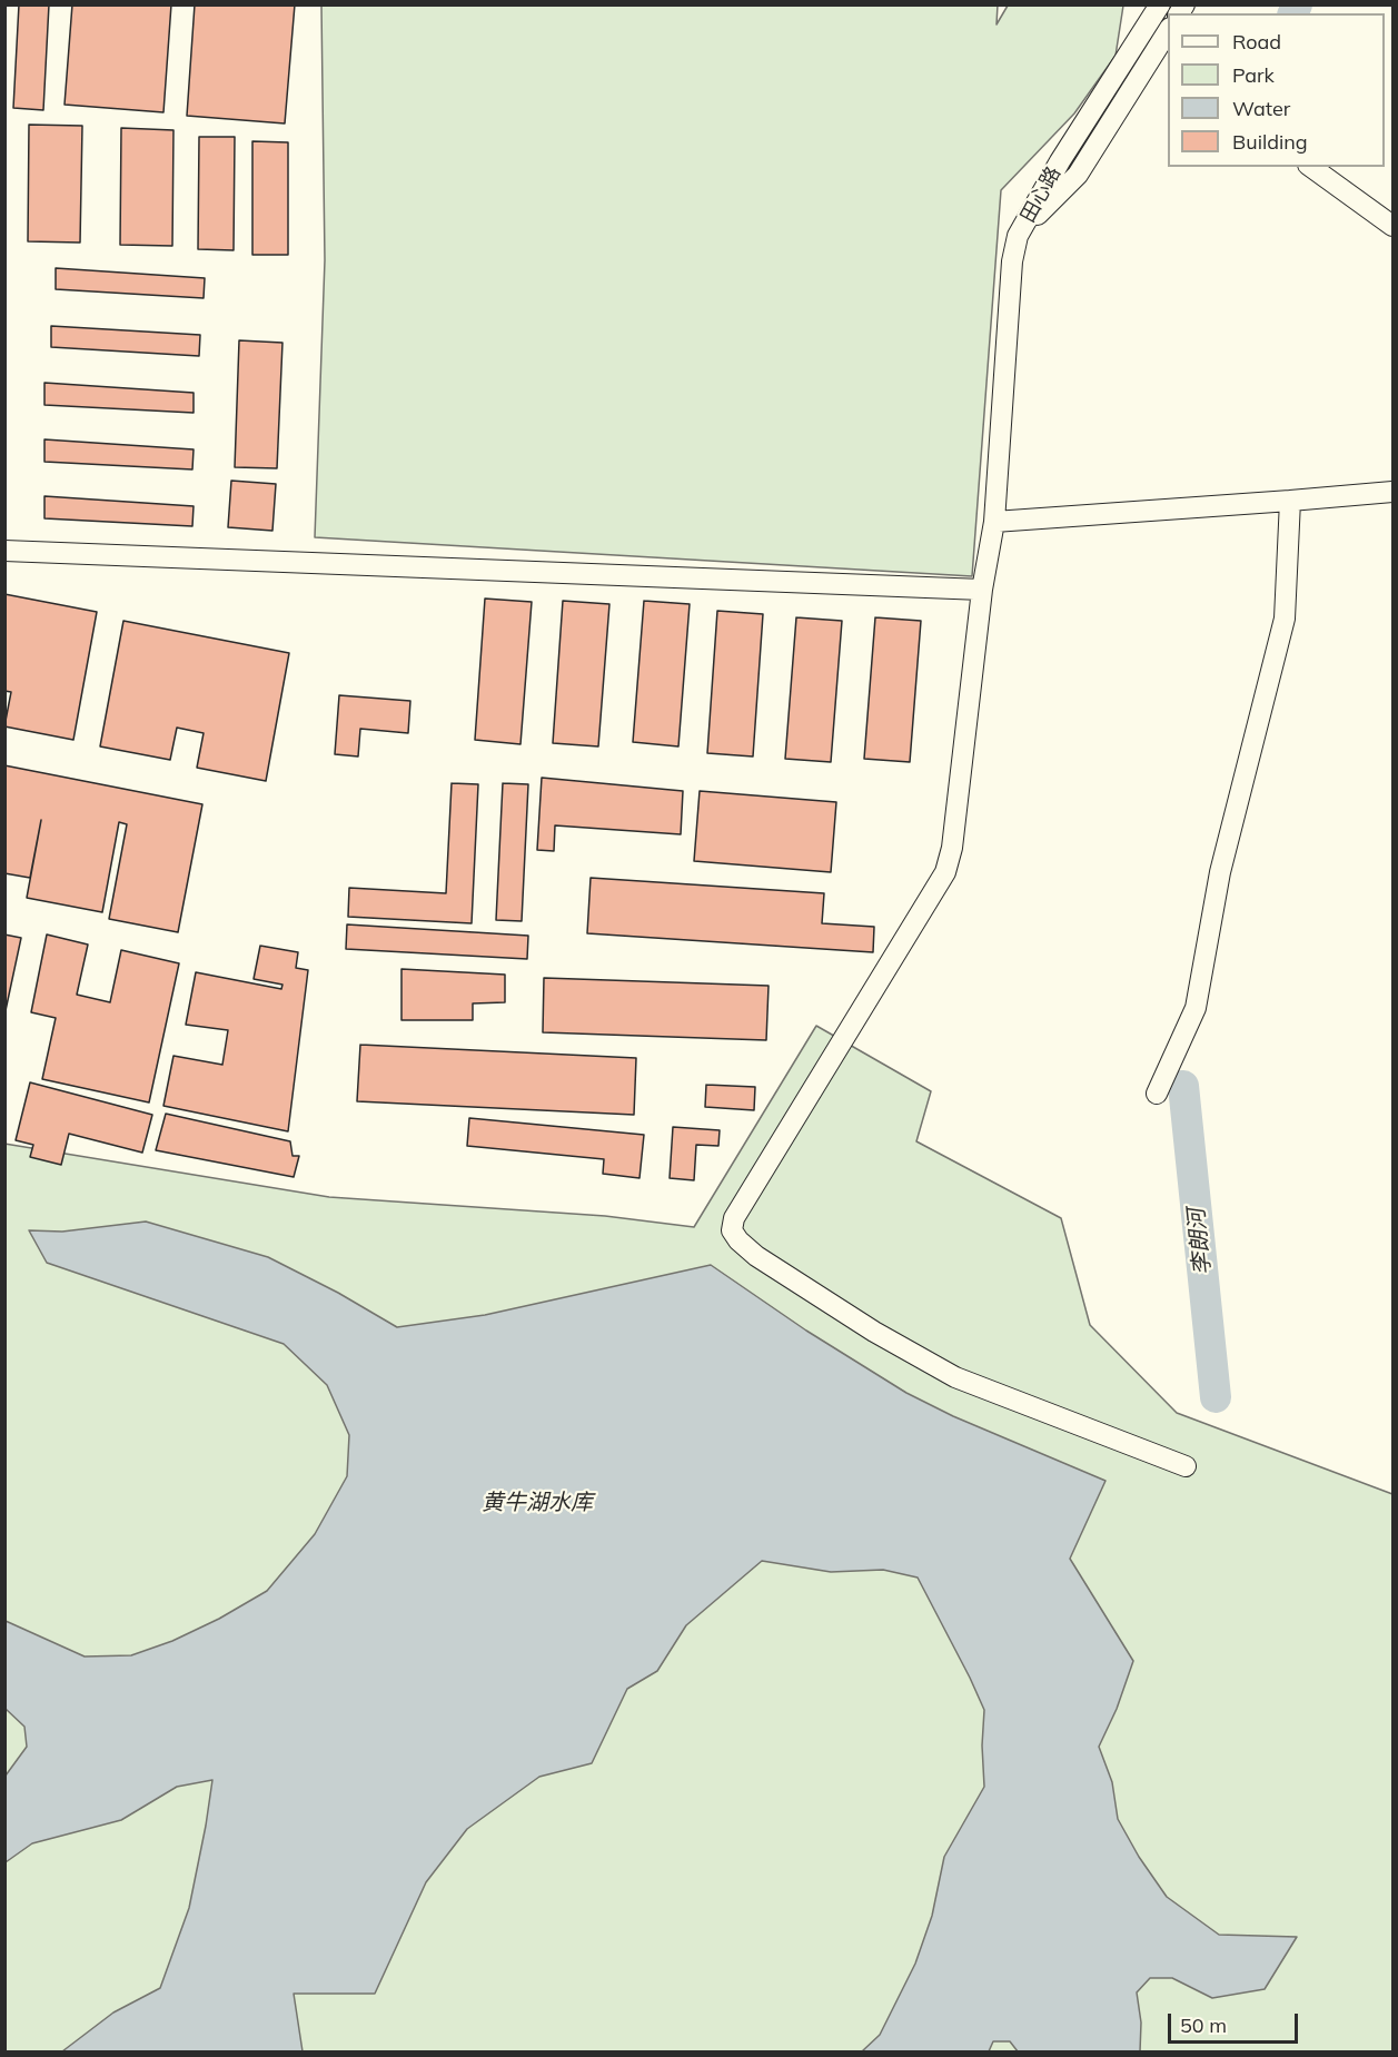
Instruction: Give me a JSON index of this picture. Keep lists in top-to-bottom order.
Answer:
{
  "streets": {
    "street": ["田心路"]
  },
  "water": ["李朗河", "黄牛湖水库"],
  "legend": [
    "Road",
    "Park",
    "Water",
    "Building"
  ],
  "scale_bar": "50 m"
}
